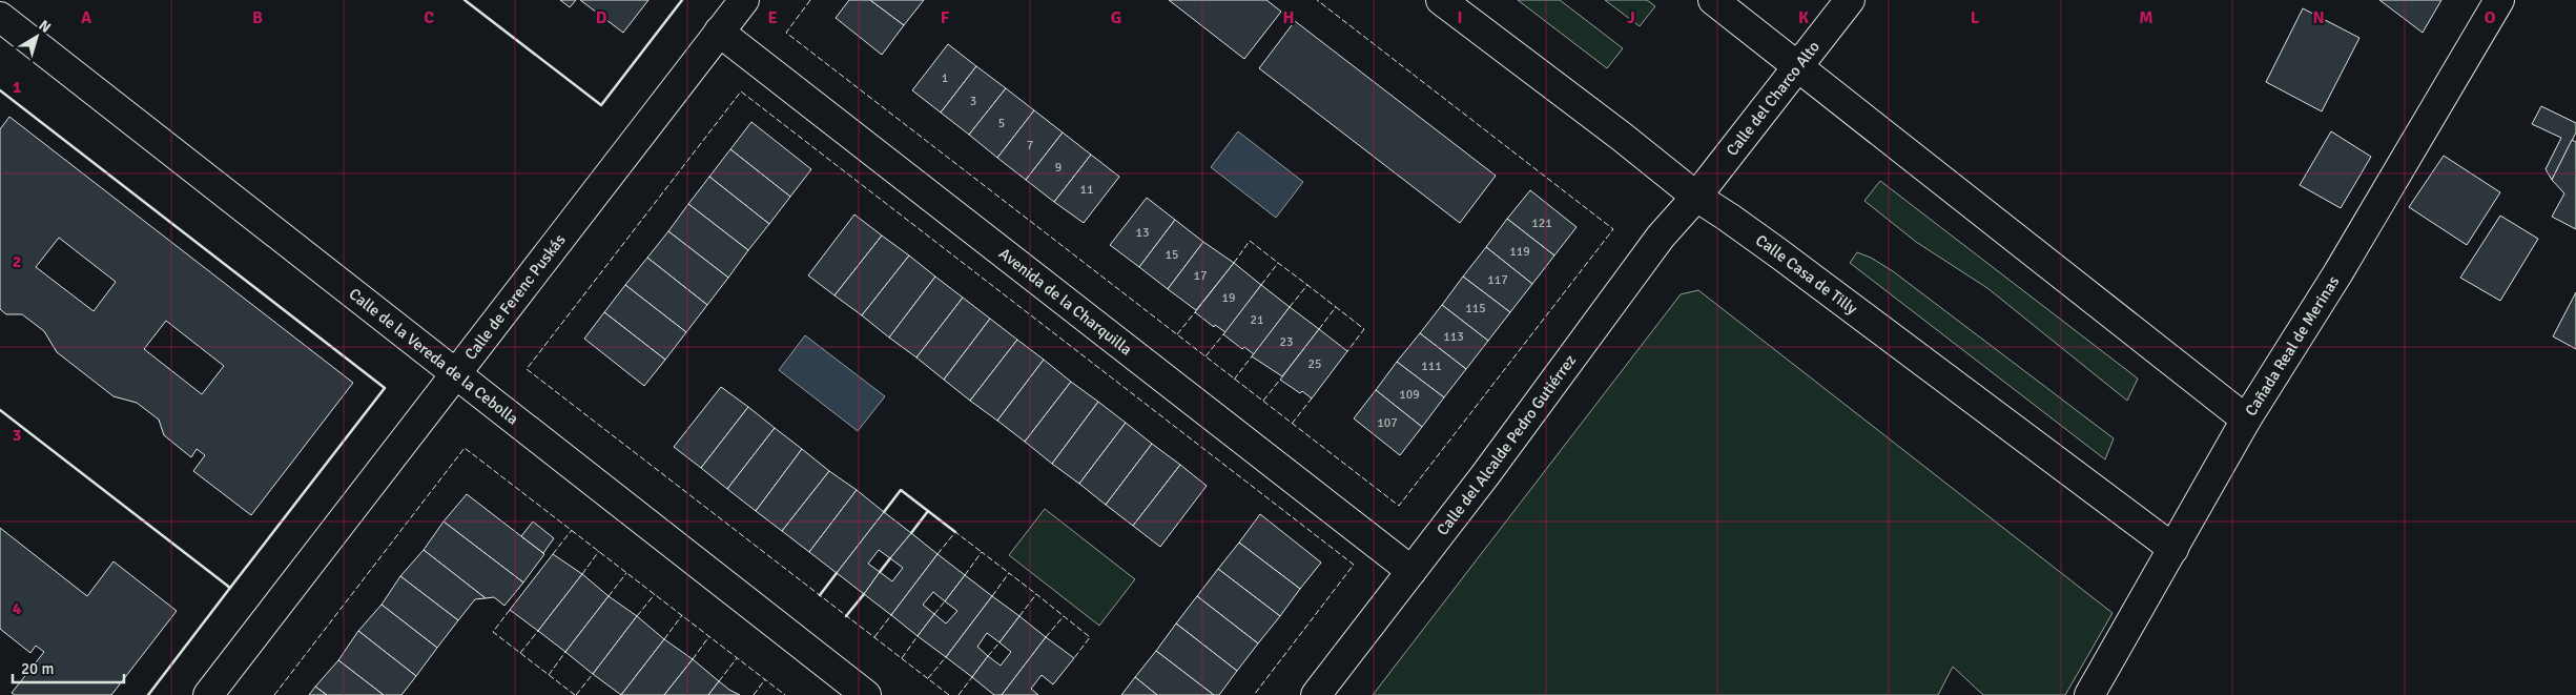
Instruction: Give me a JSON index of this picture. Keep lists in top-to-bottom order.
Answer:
{
  "streets": {
    "street": [
      "Calle del Charco Alto",
      "Calle Casa de Tilly",
      "Calle de Ferenc Puskás",
      "Avenida de la Charquilla",
      "Cañada Real de Merinas",
      "Calle de la Vereda de la Cebolla",
      "Calle del Alcalde Pedro Gutiérrez"
    ]
  },
  "crossings": [
    ["Calle del Charco Alto", "Calle Casa de Tilly"],
    ["Calle del Charco Alto", "Calle del Alcalde Pedro Gutiérrez"],
    ["Calle Casa de Tilly", "Cañada Real de Merinas"],
    ["Calle Casa de Tilly", "Calle del Alcalde Pedro Gutiérrez"],
    ["Calle de Ferenc Puskás", "Avenida de la Charquilla"],
    ["Calle de Ferenc Puskás", "Calle de la Vereda de la Cebolla"],
    ["Avenida de la Charquilla", "Calle del Alcalde Pedro Gutiérrez"]
  ],
  "house_numbers": [
    "1",
    "3",
    "5",
    "7",
    "9",
    "11",
    "121",
    "13",
    "119",
    "15",
    "17",
    "117",
    "19",
    "115",
    "21",
    "113",
    "23",
    "25",
    "111",
    "109",
    "107"
  ],
  "scale_bar": "20 m",
  "north": "top right",
  "grid": {
    "columns": [
      "A",
      "B",
      "C",
      "D",
      "E",
      "F",
      "G",
      "H",
      "I",
      "J",
      "K",
      "L",
      "M",
      "N",
      "O"
    ],
    "rows": [
      "1",
      "2",
      "3",
      "4"
    ]
  }
}
